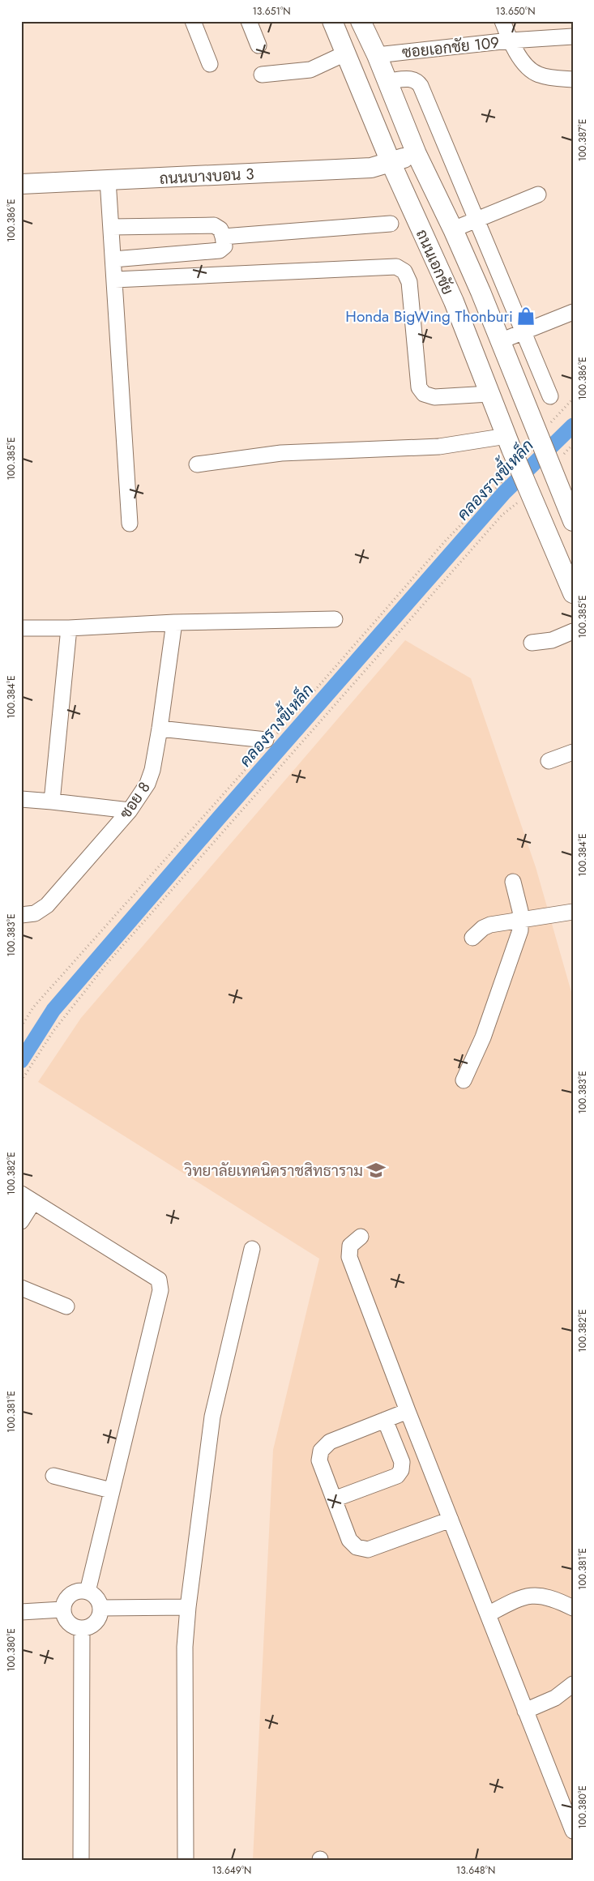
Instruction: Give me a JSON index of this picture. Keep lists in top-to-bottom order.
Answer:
{
  "streets": {
    "main road": ["ถนนบางบอน 3", "ถนนเอกชัย"],
    "street": ["ซอยเอกชัย 109", "ซอย 8"]
  },
  "crossings": [
    ["ซอยเอกชัย 109", "ถนนเอกชัย"],
    ["ถนนบางบอน 3", "ถนนเอกชัย"]
  ],
  "water": ["คลองรางขี้เหล็ก"],
  "places": {
    "shop": ["Honda BigWing Thonburi"],
    "school or university": ["วิทยาลัยเทคนิคราชสิทธาราม"]
  },
  "coordinates": [
    "13.651°N",
    "13.650°N",
    "100.387°E",
    "100.386°E",
    "100.385°E",
    "100.384°E",
    "100.383°E",
    "100.382°E",
    "100.381°E",
    "100.380°E",
    "13.649°N",
    "13.648°N"
  ]
}
